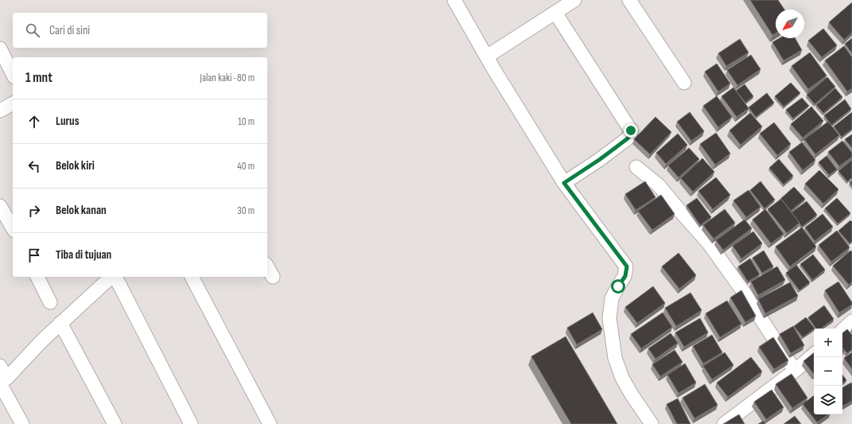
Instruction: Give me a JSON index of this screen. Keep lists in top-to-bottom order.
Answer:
{
  "north": "bottom left",
  "page": {
    "search": "Cari di sini",
    "heading": ["1 mnt", "Jalan kaki · 80 m"],
    "list": [
      ["Lurus", "10 m"],
      ["Belok kiri", "40 m"],
      ["Belok kanan", "30 m"],
      "Tiba di tujuan"
    ],
    "map_buttons": ["+", "−"]
  }
}
